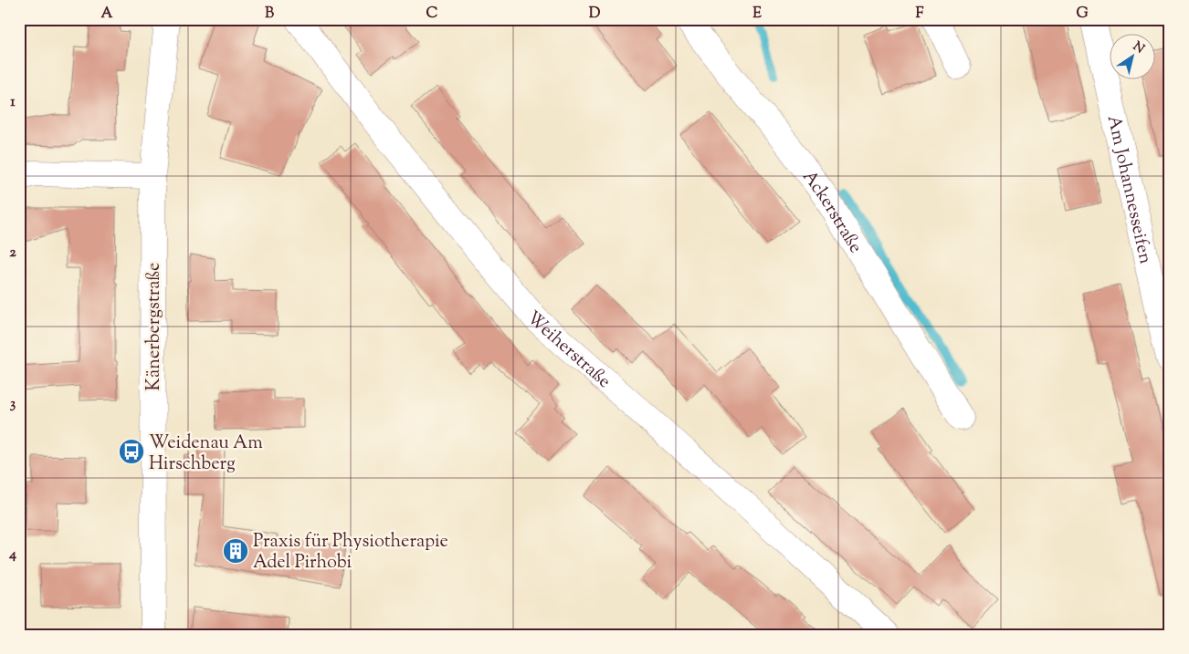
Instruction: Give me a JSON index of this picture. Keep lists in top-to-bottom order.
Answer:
{
  "streets": {
    "street": [
      "Am Johannesseifen",
      "Ackerstraße",
      "Känerbergstraße",
      "Weiherstraße"
    ]
  },
  "places": {
    "bus stop": ["Weidenau Am Hirschberg"],
    "building": ["Praxis für Physiotherapie Adel Pirhobi"]
  },
  "north": "top right",
  "grid": {
    "columns": [
      "A",
      "B",
      "C",
      "D",
      "E",
      "F",
      "G"
    ],
    "rows": [
      "1",
      "2",
      "3",
      "4"
    ]
  }
}
